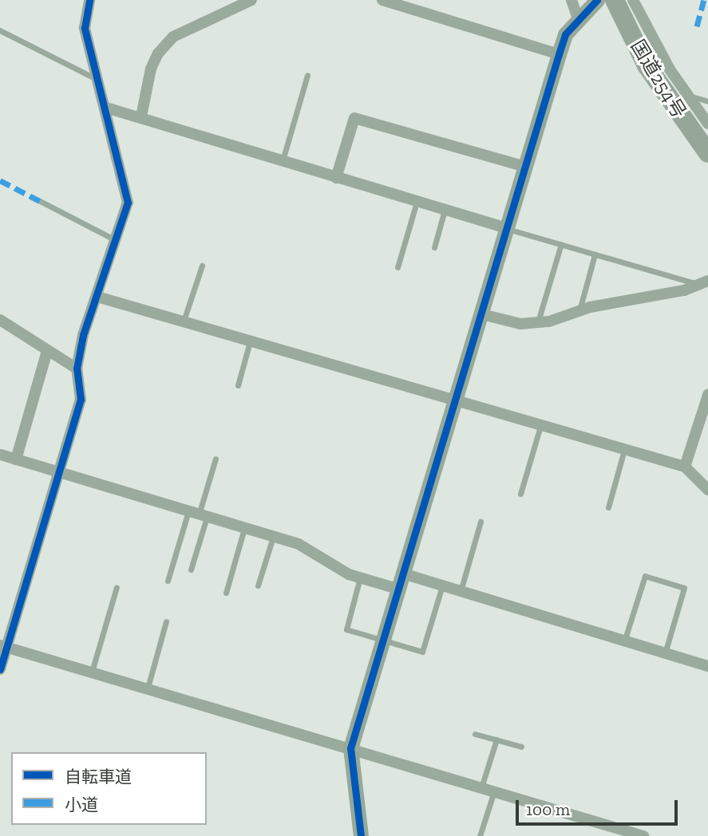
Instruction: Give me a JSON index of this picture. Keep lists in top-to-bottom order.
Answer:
{
  "streets": {
    "highway": ["国道254号"]
  },
  "legend": ["自転車道", "小道"],
  "scale_bar": "100 m"
}
